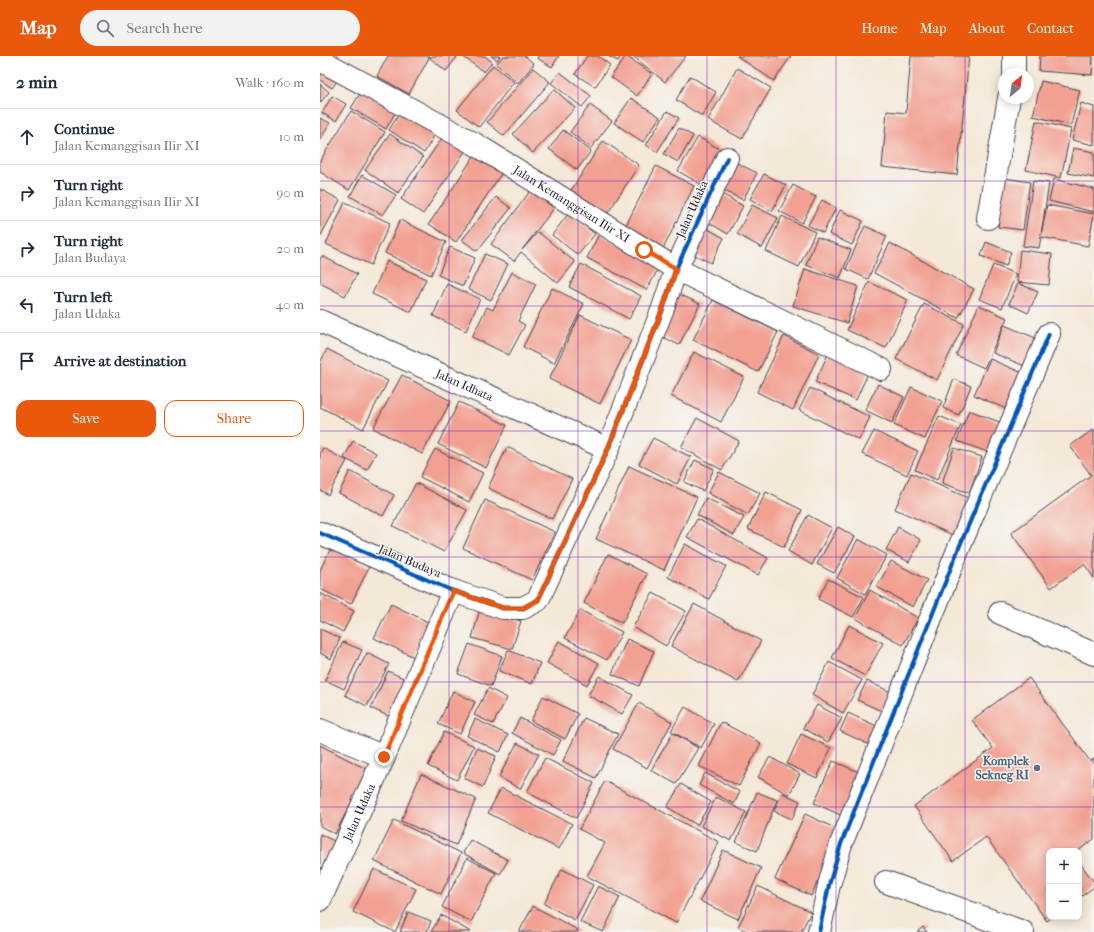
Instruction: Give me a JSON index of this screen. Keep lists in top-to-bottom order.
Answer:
{
  "streets": {
    "street": [
      "Jalan Kemanggisan Ilir XI",
      "Jalan Udaka",
      "Jalan Idhata",
      "Jalan Budaya"
    ]
  },
  "crossings": [
    ["Jalan Kemanggisan Ilir XI", "Jalan Udaka"],
    ["Jalan Udaka", "Jalan Budaya"],
    ["Jalan Idhata", "Jalan Budaya"]
  ],
  "places": ["Komplek Sekneg RI"],
  "north": "top right",
  "page": {
    "header": "Map",
    "search": "Search here",
    "nav": [
      "Home",
      "Map",
      "About",
      "Contact"
    ],
    "heading": ["2 min", "Walk · 160 m"],
    "list": [
      ["Continue", "Jalan Kemanggisan Ilir XI", "10 m"],
      ["Turn right", "Jalan Kemanggisan Ilir XI", "90 m"],
      ["Turn right", "Jalan Budaya", "20 m"],
      ["Turn left", "Jalan Udaka", "40 m"],
      "Arrive at destination"
    ],
    "buttons": ["Save", "Share"],
    "map_buttons": ["+", "−"]
  }
}
